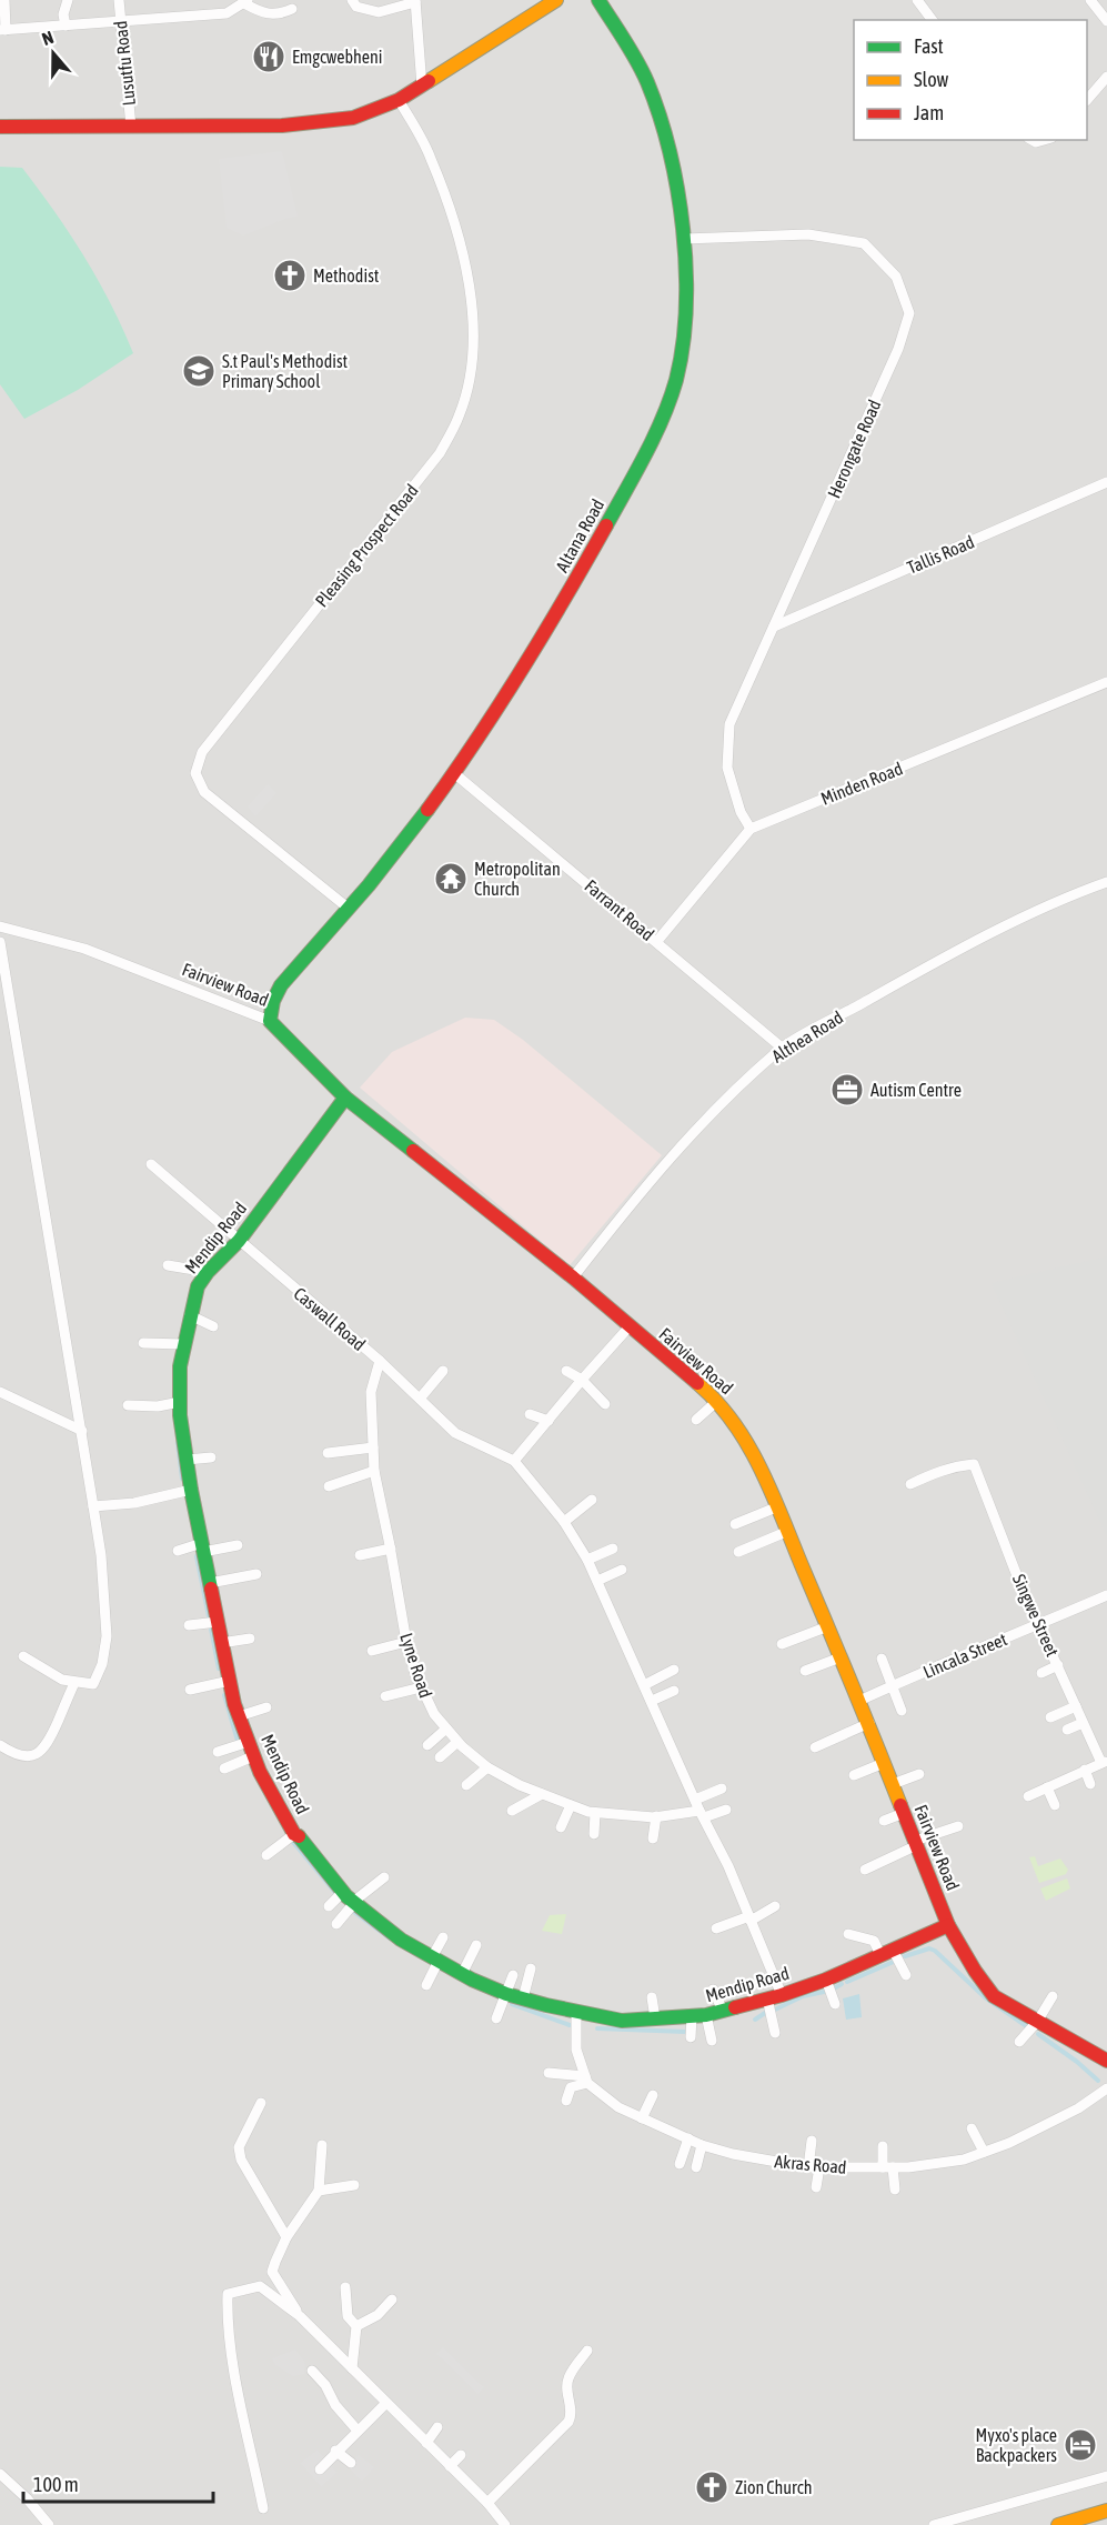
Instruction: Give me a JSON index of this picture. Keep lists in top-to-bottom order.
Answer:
{
  "streets": {
    "main road": ["Altana Road", "Fairview Road", "Mendip Road"],
    "street": [
      "Lusutfu Road",
      "Herongate Road",
      "Pleasing Prospect Road",
      "Tallis Road",
      "Minden Road",
      "Farrant Road",
      "Althea Road",
      "Caswall Road",
      "Singwe Street",
      "Lincala Street",
      "Lyne Road",
      "Akras Road"
    ]
  },
  "crossings": [
    ["Herongate Road", "Altana Road"],
    ["Herongate Road", "Tallis Road"],
    ["Herongate Road", "Minden Road"],
    ["Altana Road", "Pleasing Prospect Road"],
    ["Altana Road", "Farrant Road"],
    ["Altana Road", "Fairview Road"],
    ["Minden Road", "Farrant Road"],
    ["Farrant Road", "Althea Road"],
    ["Fairview Road", "Althea Road"],
    ["Fairview Road", "Mendip Road"],
    ["Fairview Road", "Lincala Street"],
    ["Mendip Road", "Caswall Road"],
    ["Caswall Road", "Lyne Road"],
    ["Singwe Street", "Lincala Street"]
  ],
  "places": {
    "restaurant": ["Emgcwebheni"],
    "church": ["Methodist", "Zion Church"],
    "school or university": ["S.t Paul's Methodist Primary School"],
    "temple": ["Metropolitan Church"],
    "office": ["Autism Centre"],
    "hotel": ["Myxo's place Backpackers"]
  },
  "legend": ["Fast", "Slow", "Jam"],
  "scale_bar": "100 m",
  "north": "top"
}
